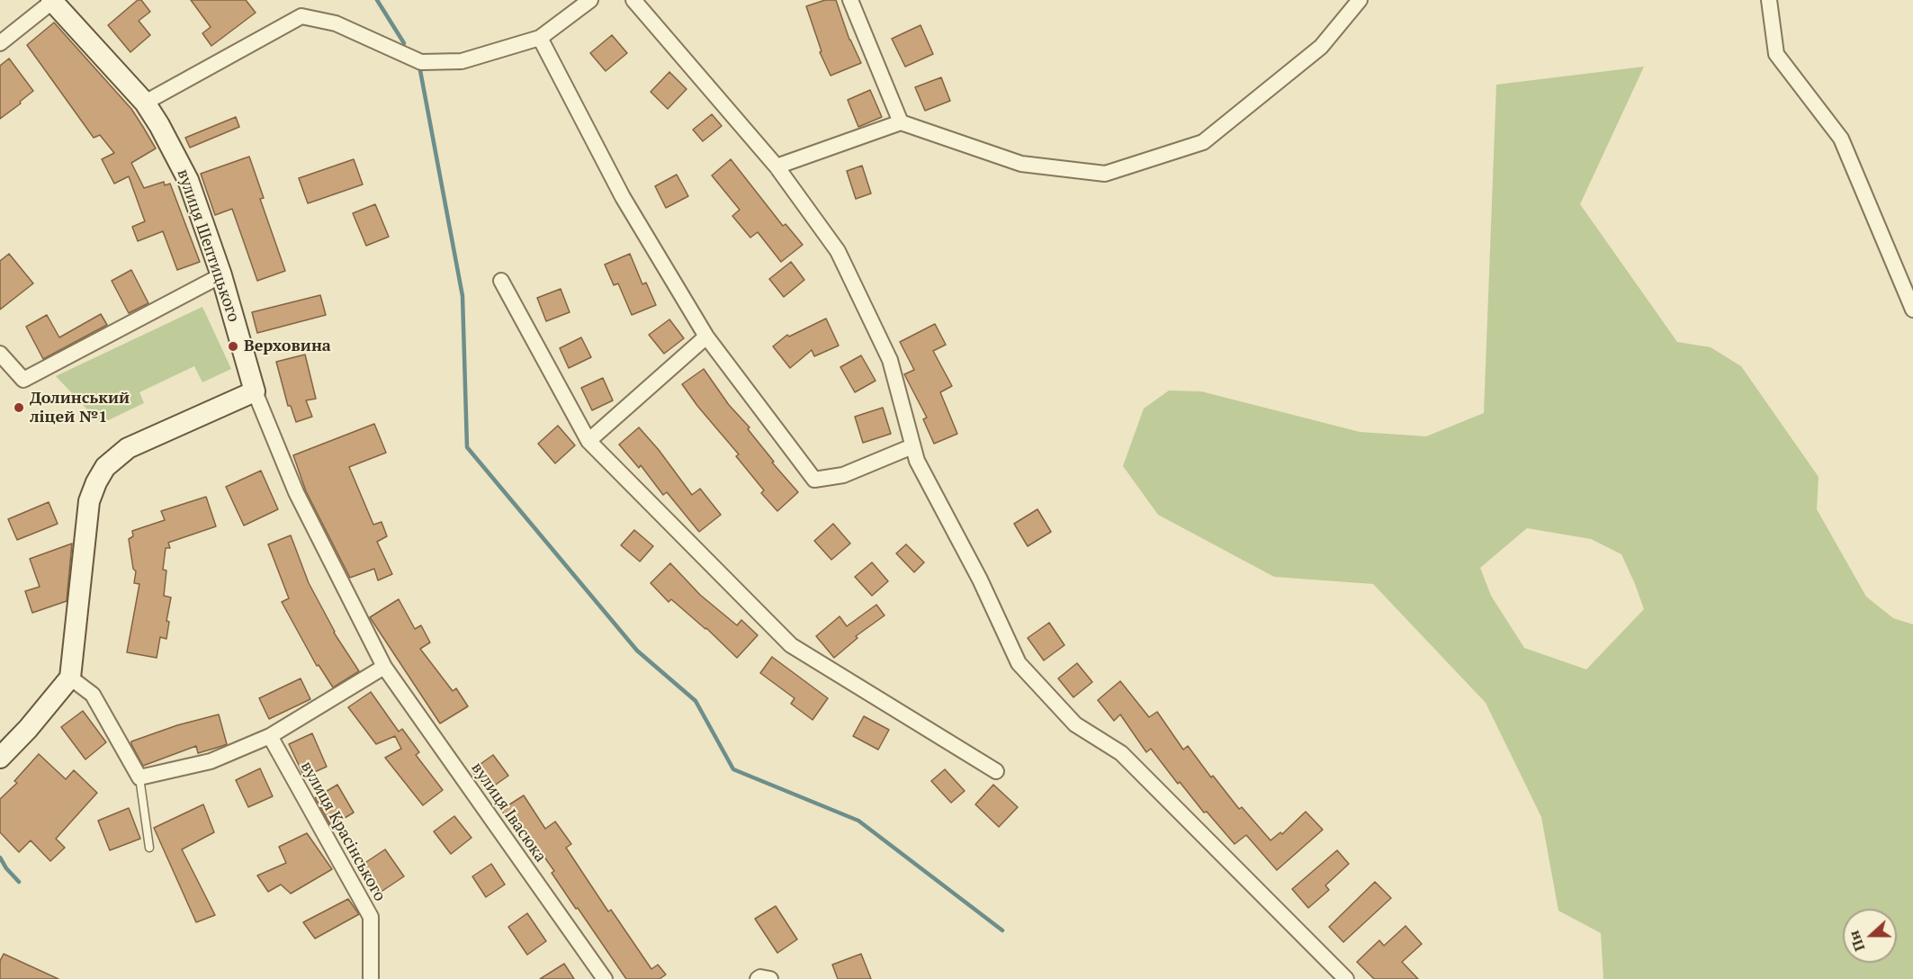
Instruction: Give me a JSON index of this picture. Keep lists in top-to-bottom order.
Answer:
{
  "streets": {
    "street": ["вулиця Шептицького", "вулиця Івасюка", "вулиця Красінського"]
  },
  "crossings": [
    ["вулиця Шептицького", "вулиця Івасюка"]
  ],
  "places": ["Верховина", "Долинський ліцей №1"],
  "north": "left"
}
